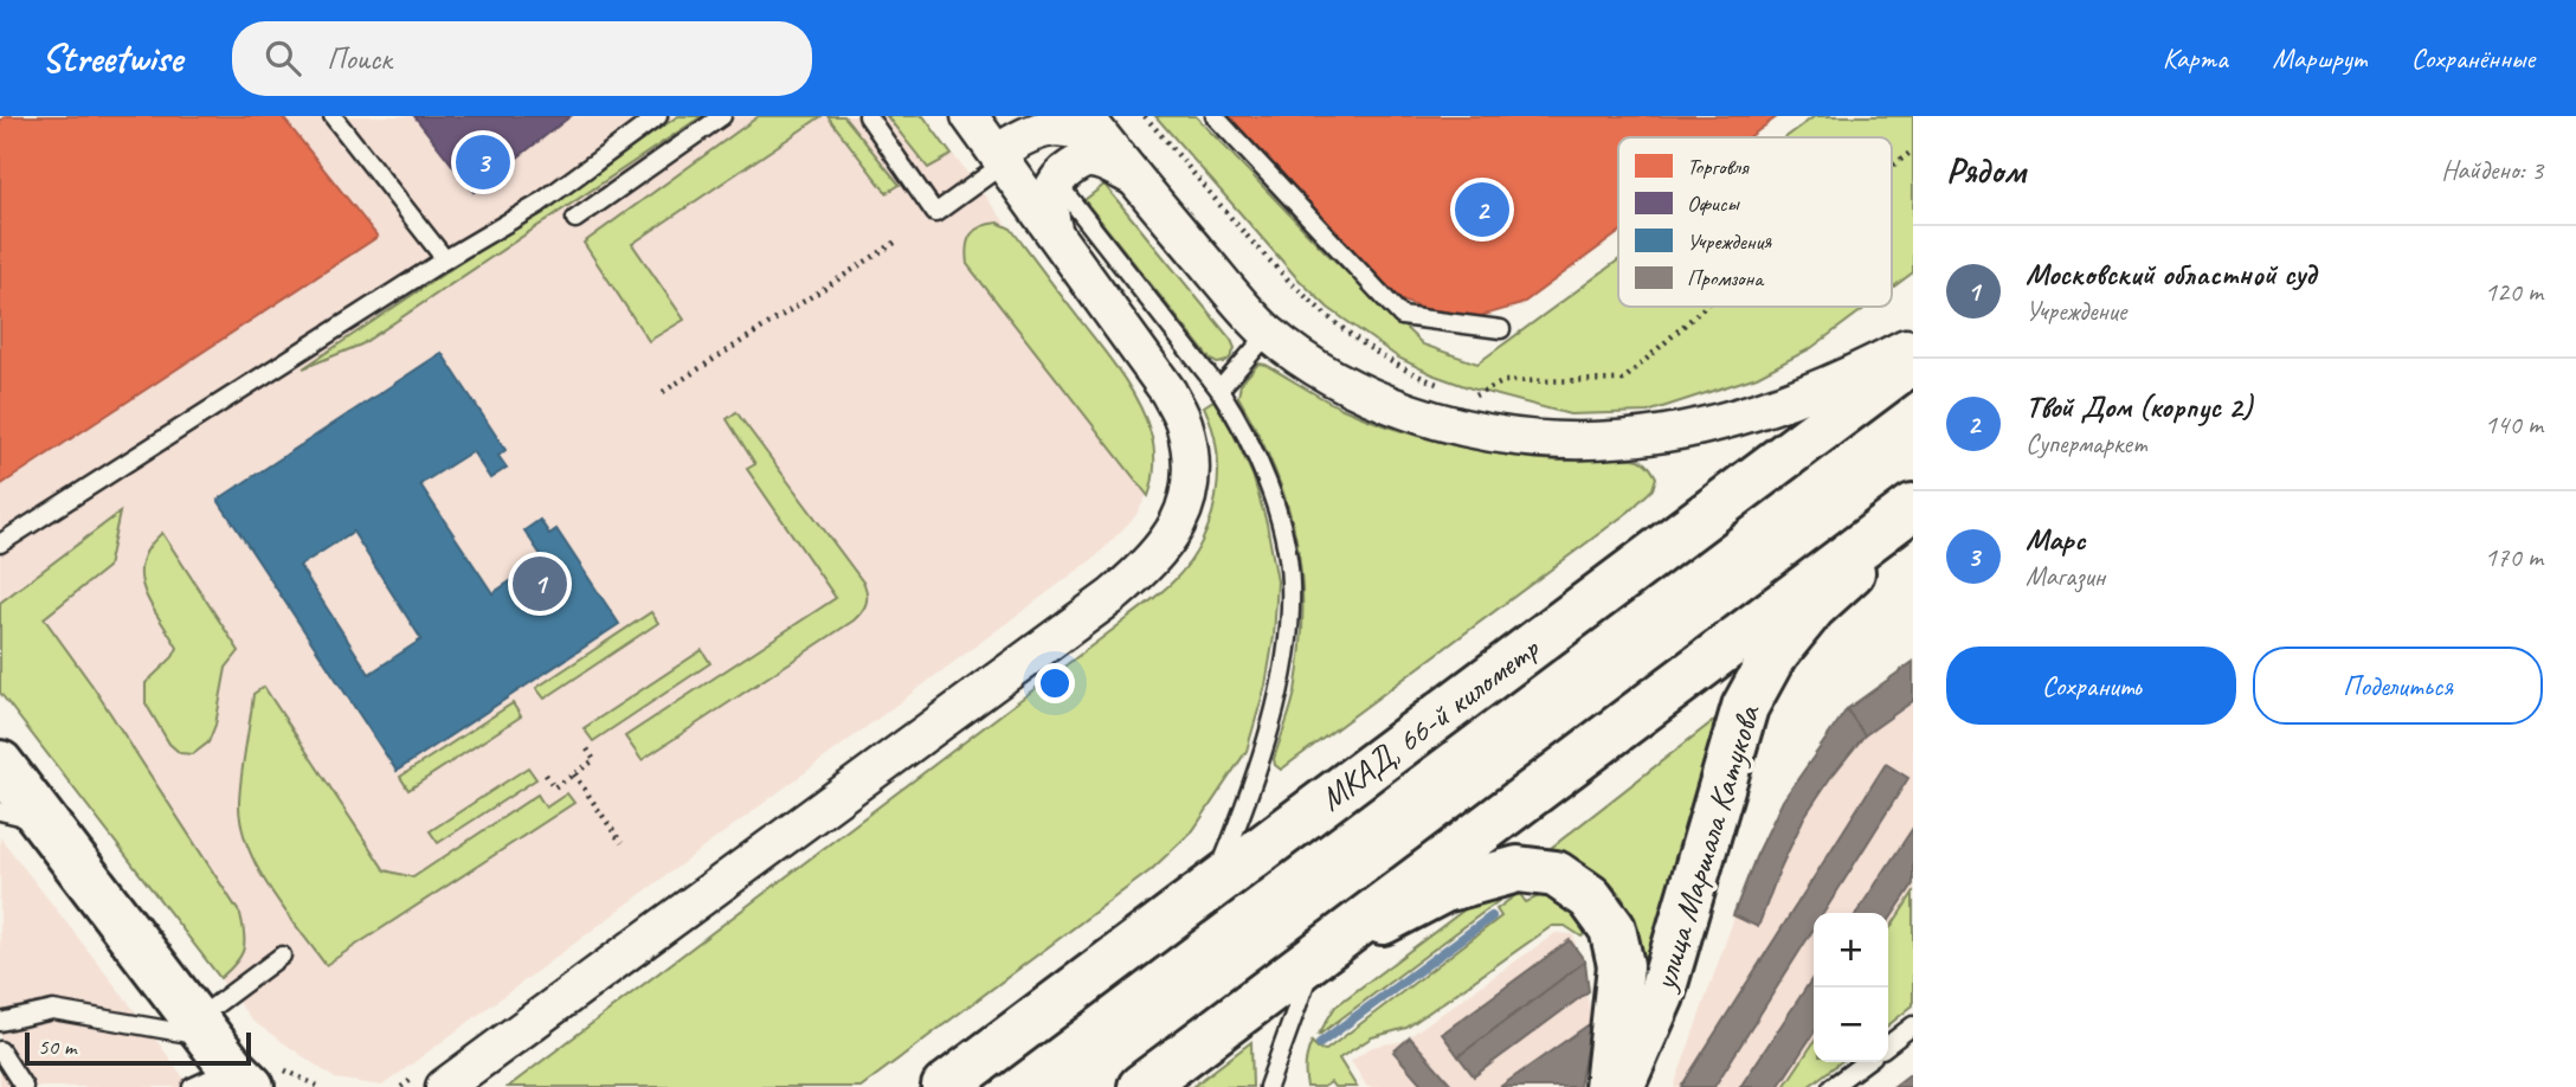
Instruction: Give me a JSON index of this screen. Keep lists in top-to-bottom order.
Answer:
{
  "streets": {
    "main road": ["МКАД, 66-й километр", "улица Маршала Катукова"]
  },
  "legend": [
    "Торговля",
    "Офисы",
    "Учреждения",
    "Промзона"
  ],
  "scale_bar": "50 m",
  "page": {
    "header": "Streetwise",
    "search": "Поиск",
    "nav": ["Карта", "Маршрут", "Сохранённые"],
    "heading": ["Рядом", "Найдено: 3"],
    "pins": ["3", "2", "1"],
    "list": [
      {
        "mark": "1",
        "name": "Московский областной суд",
        "note": "Учреждение",
        "value": "120 m"
      },
      {
        "mark": "2",
        "name": "Твой Дом (корпус 2)",
        "note": "Супермаркет",
        "value": "140 m"
      },
      {
        "mark": "3",
        "name": "Марс",
        "note": "Магазин",
        "value": "170 m"
      }
    ],
    "buttons": ["Сохранить", "Поделиться"],
    "map_buttons": ["+", "−"],
    "scale": "50 m"
  }
}
